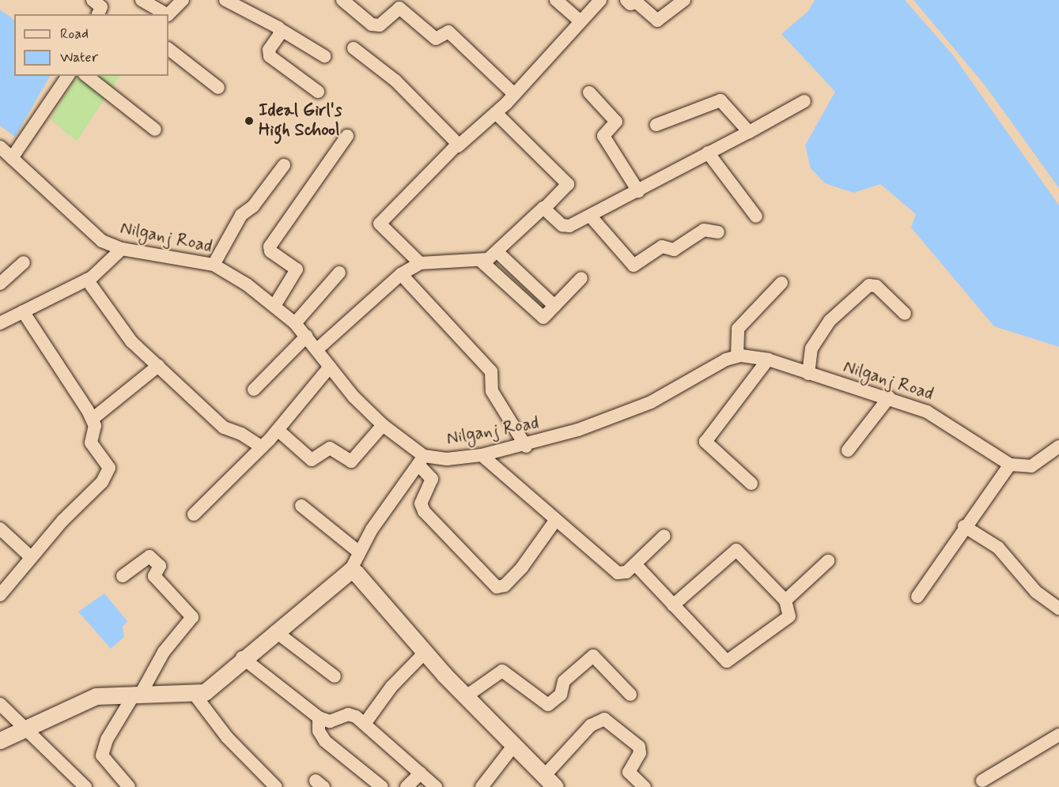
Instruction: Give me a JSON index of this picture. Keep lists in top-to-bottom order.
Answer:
{
  "streets": {
    "street": ["Nilganj Road"]
  },
  "places": ["Ideal Girl's High School"],
  "legend": ["Road", "Water"]
}
